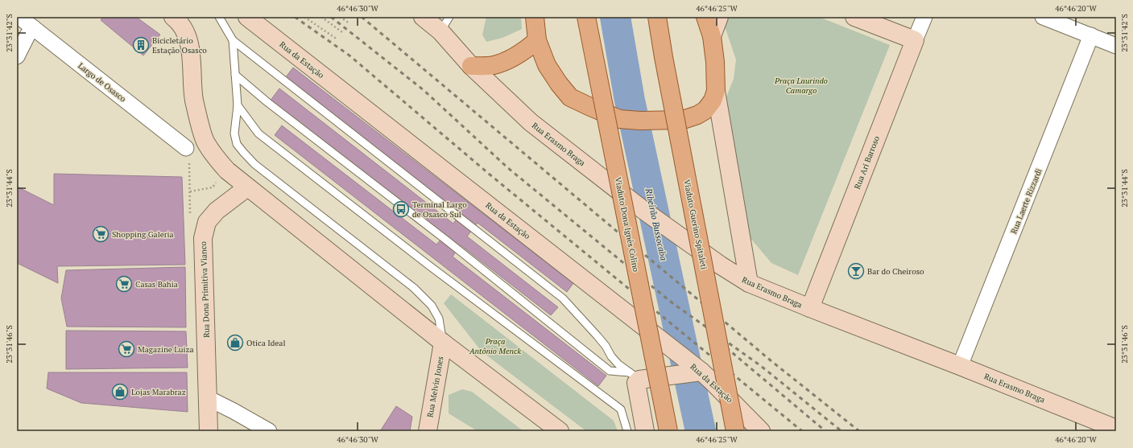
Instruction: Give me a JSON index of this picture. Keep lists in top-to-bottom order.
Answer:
{
  "streets": {
    "main road": [
      "Rua da Estação",
      "Rua Erasmo Braga",
      "Rua Ari Barroso",
      "Viaduto Dona Ignês Colino",
      "Viaduto Guerino Spitaleti",
      "Rua Dona Primitiva Vianco",
      "Rua Melvin Jones"
    ],
    "street": ["Largo de Osasco", "Rua Laerte Rizzardi"]
  },
  "crossings": [
    ["Rua Erasmo Braga", "Rua Ari Barroso"],
    ["Rua Erasmo Braga", "Rua Laerte Rizzardi"]
  ],
  "water": ["Ribeirão Bussocaba"],
  "parks": ["Praça Laurindo Camargo", "Praça Antônio Menck"],
  "places": {
    "building": ["Bicicletário Estação Osasco"],
    "bus stop": ["Terminal Largo de Osasco Sul"],
    "supermarket": ["Shopping Galeria", "Casas Bahia", "Magazine Luiza"],
    "bar": ["Bar do Cheiroso"],
    "shop": ["Otica Ideal", "Lojas Marabraz"]
  },
  "coordinates": [
    "46°46'30\"W",
    "46°46'25\"W",
    "46°46'20\"W",
    "23°31'42\"S",
    "23°31'44\"S",
    "23°31'46\"S"
  ]
}
